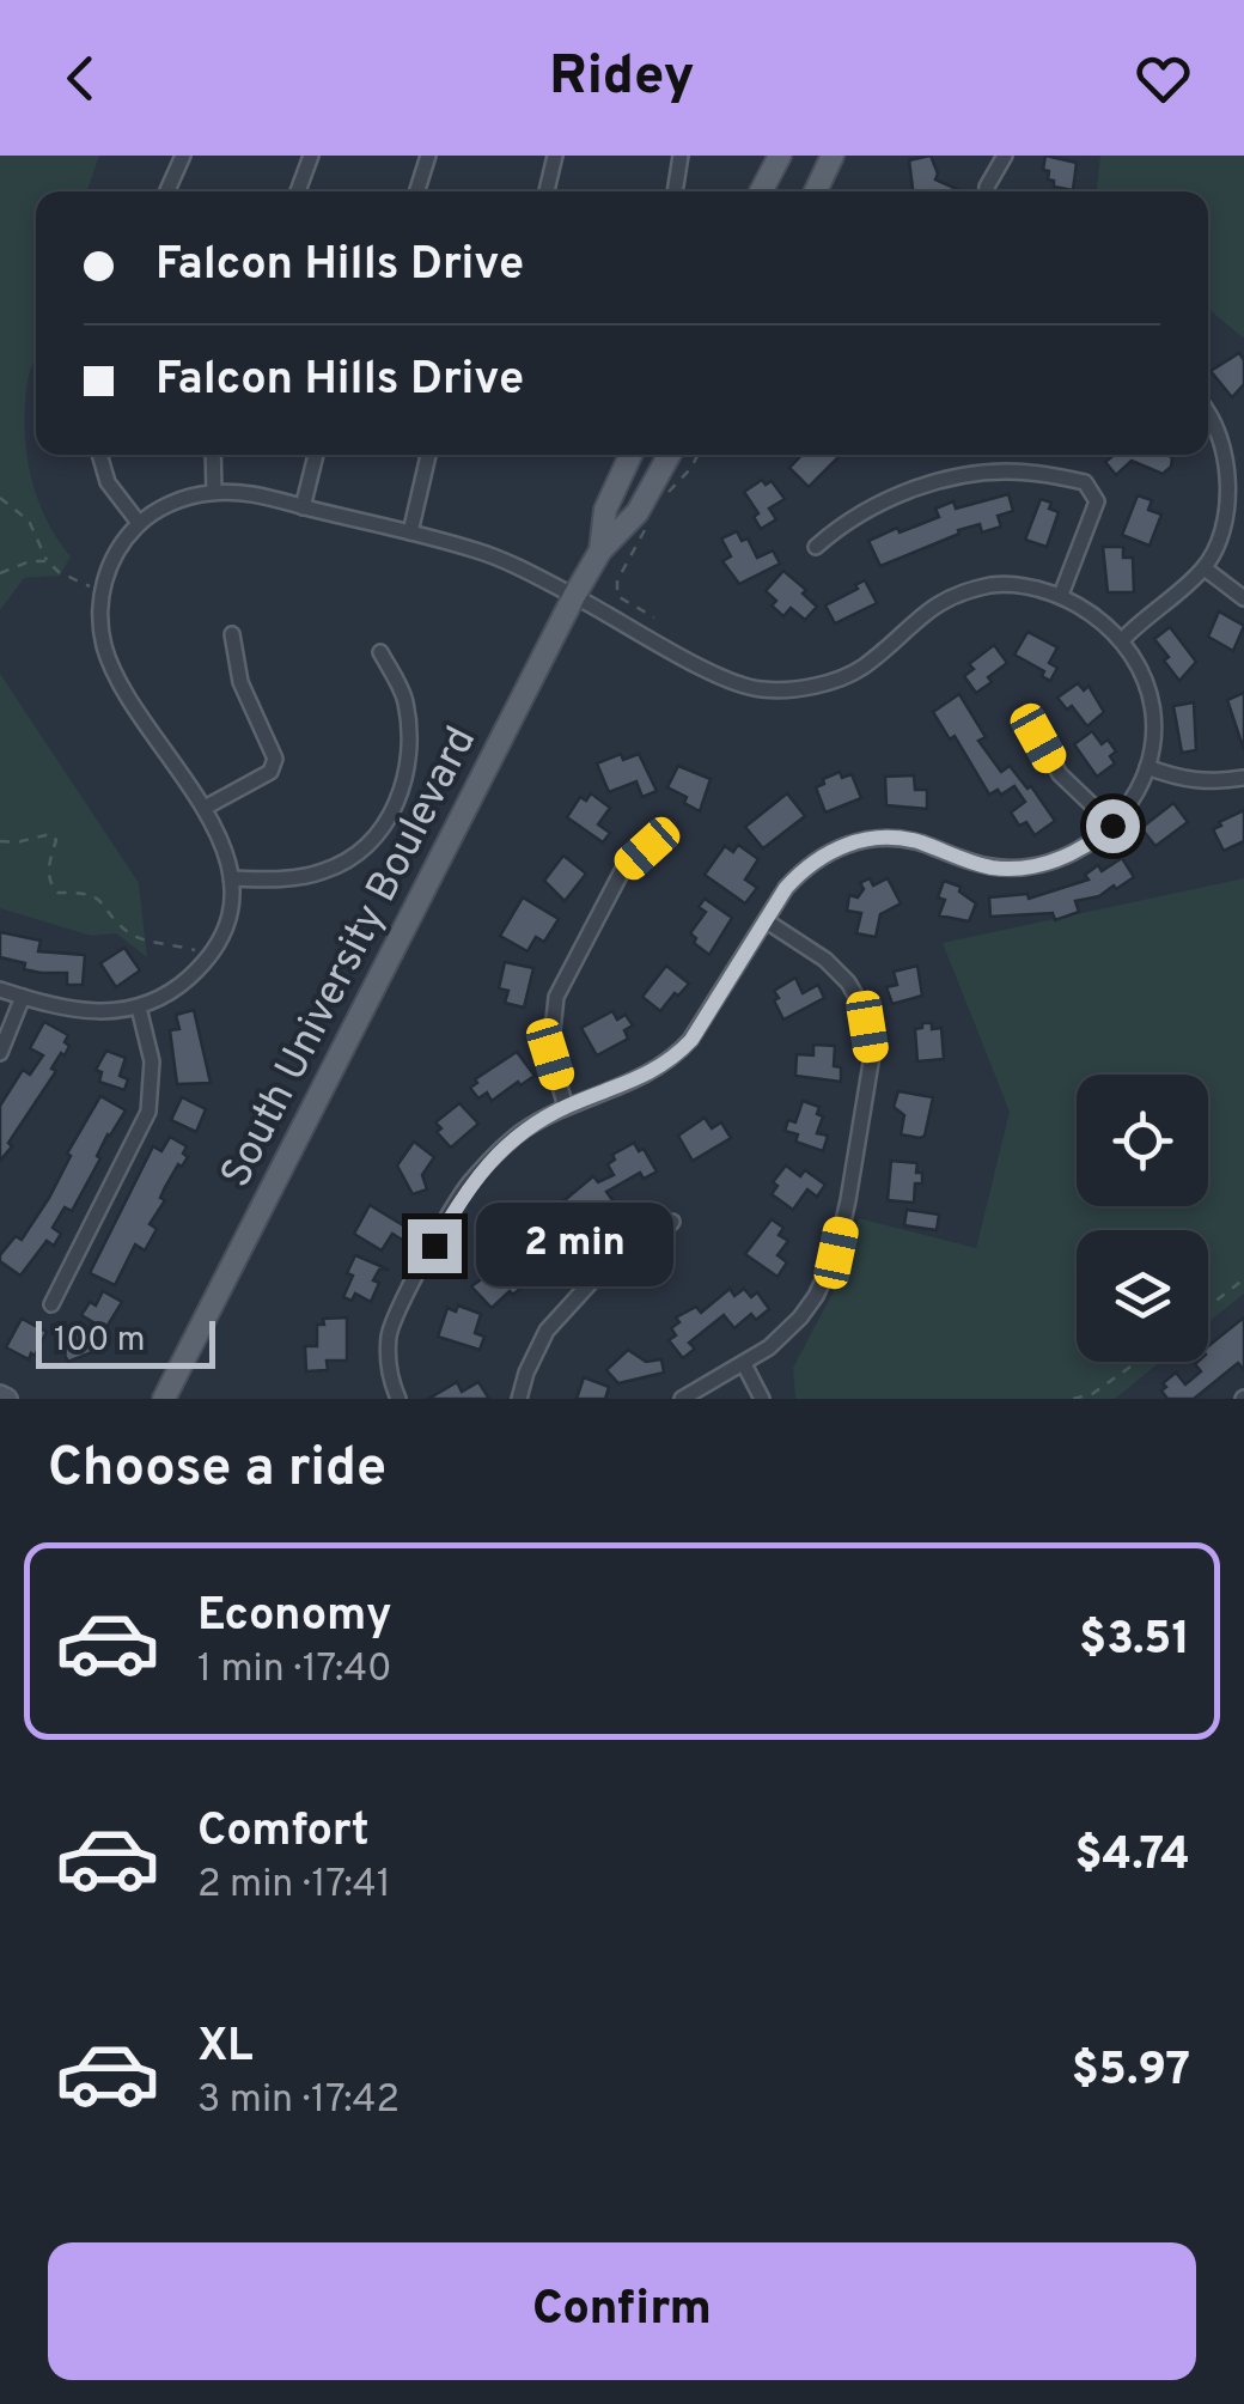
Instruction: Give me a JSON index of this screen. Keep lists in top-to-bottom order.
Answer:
{
  "streets": {
    "main road": ["South University Boulevard"]
  },
  "scale_bar": "100 m",
  "page": {
    "header": "Ridey",
    "banner": ["Falcon Hills Drive", "Falcon Hills Drive"],
    "bubble": "2 min",
    "scale": "100 m",
    "heading": "Choose a ride",
    "list": [
      {
        "name": "Economy",
        "note": "1 min · 17:40",
        "value": "$3.51"
      },
      {
        "name": "Comfort",
        "note": "2 min · 17:41",
        "value": "$4.74"
      },
      {
        "name": "XL",
        "note": "3 min · 17:42",
        "value": "$5.97"
      }
    ],
    "buttons": "Confirm"
  }
}
